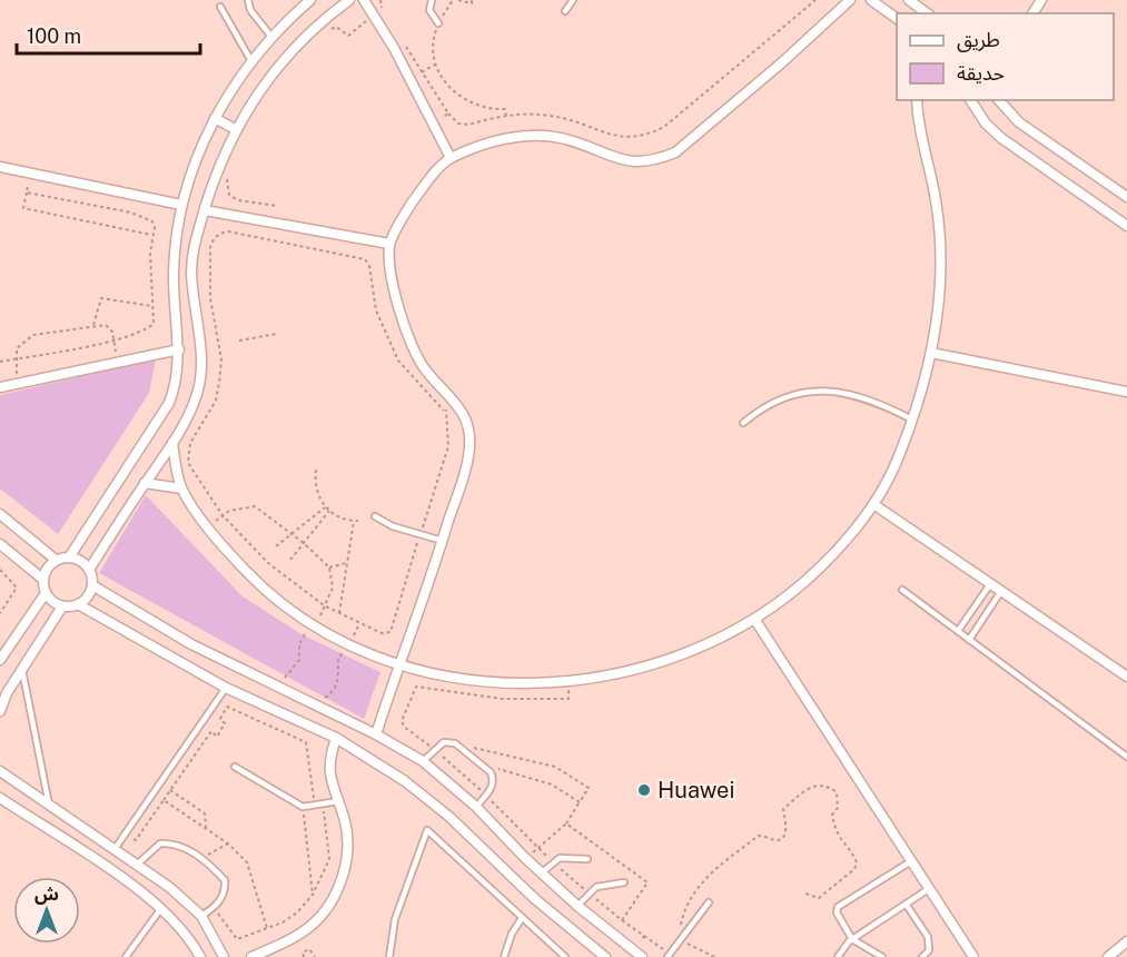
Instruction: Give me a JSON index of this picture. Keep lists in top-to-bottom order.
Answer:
{
  "places": ["Huawei"],
  "legend": ["طريق", "حديقة"],
  "scale_bar": "100 m",
  "north": "top"
}
